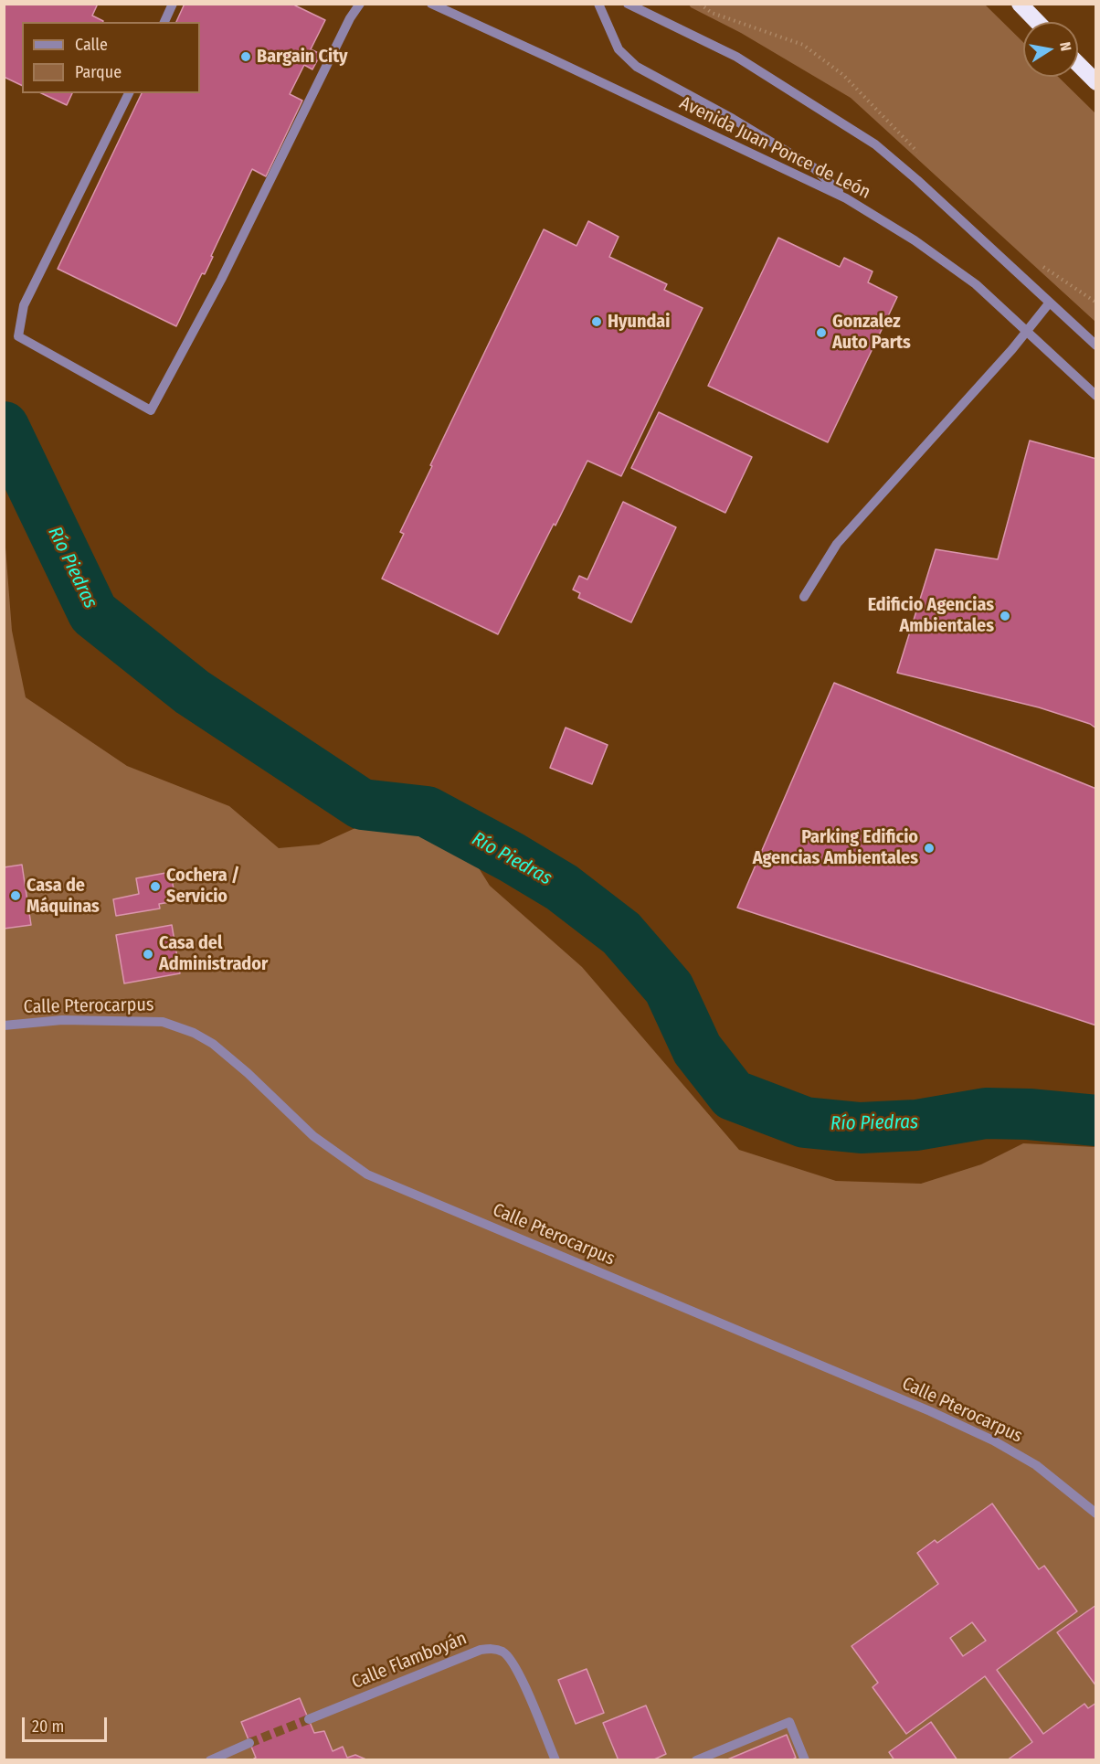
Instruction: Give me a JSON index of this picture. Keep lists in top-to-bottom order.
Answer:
{
  "streets": {
    "street": ["Avenida Juan Ponce de León", "Calle Pterocarpus", "Calle Flamboyán"]
  },
  "water": ["Río Piedras"],
  "places": [
    "Bargain City",
    "Hyundai",
    "Gonzalez Auto Parts",
    "Edificio Agencias Ambientales",
    "Parking Edificio Agencias Ambientales",
    "Cochera / Servicio",
    "Casa de Máquinas",
    "Casa del Administrador"
  ],
  "legend": ["Calle", "Parque"],
  "scale_bar": "20 m",
  "north": "right"
}
